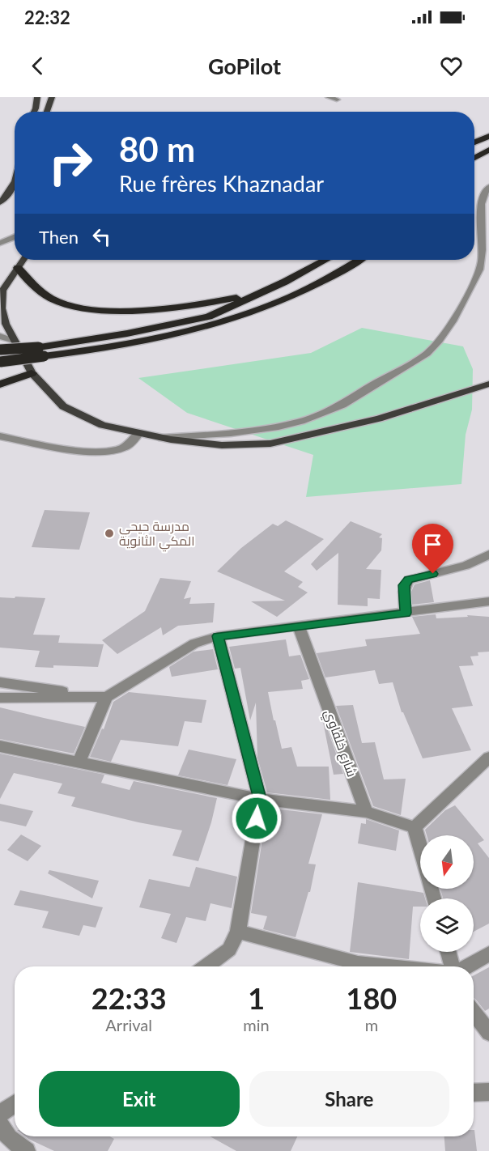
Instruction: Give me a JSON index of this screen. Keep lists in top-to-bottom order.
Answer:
{
  "streets": {
    "street": ["شارع خلفاوي"]
  },
  "places": ["مدرسة حيحي المكي الثانوية"],
  "north": "bottom",
  "page": {
    "status": "22:32",
    "header": "GoPilot",
    "turn": ["80 m", "Rue frères Khaznadar"],
    "then": "Then",
    "eta": [
      "22:33",
      "Arrival",
      "1",
      "min",
      "180",
      "m"
    ],
    "buttons": ["Exit", "Share"]
  }
}
